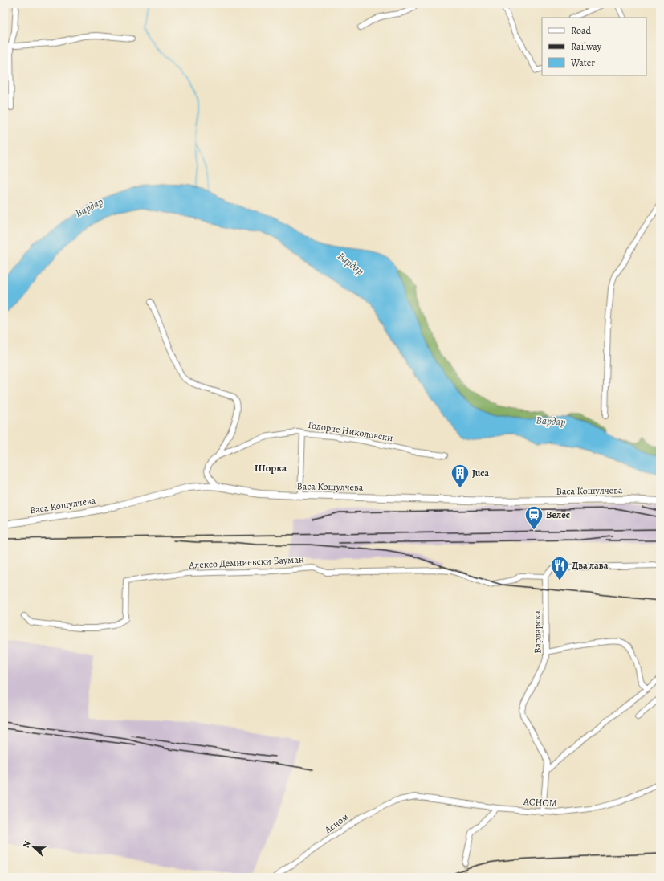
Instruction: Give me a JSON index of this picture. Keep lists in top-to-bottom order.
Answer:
{
  "streets": {
    "main road": ["Васа Кошулчева"],
    "street": [
      "Тодорче Николовски",
      "Алексо Демниевски Бауман",
      "Вардарска",
      "АСНОМ",
      "Асном"
    ]
  },
  "crossings": [
    ["Тодорче Николовски", "Васа Кошулчева"],
    ["Алексо Демниевски Бауман", "Вардарска"],
    ["Вардарска", "АСНОМ"],
    ["АСНОМ", "Асном"]
  ],
  "districts": ["Шорка"],
  "water": ["Вардар"],
  "places": {
    "building": ["Juca"],
    "station": ["Велес"],
    "restaurant": ["Два лава"]
  },
  "legend": ["Road", "Railway", "Water"],
  "north": "left"
}
